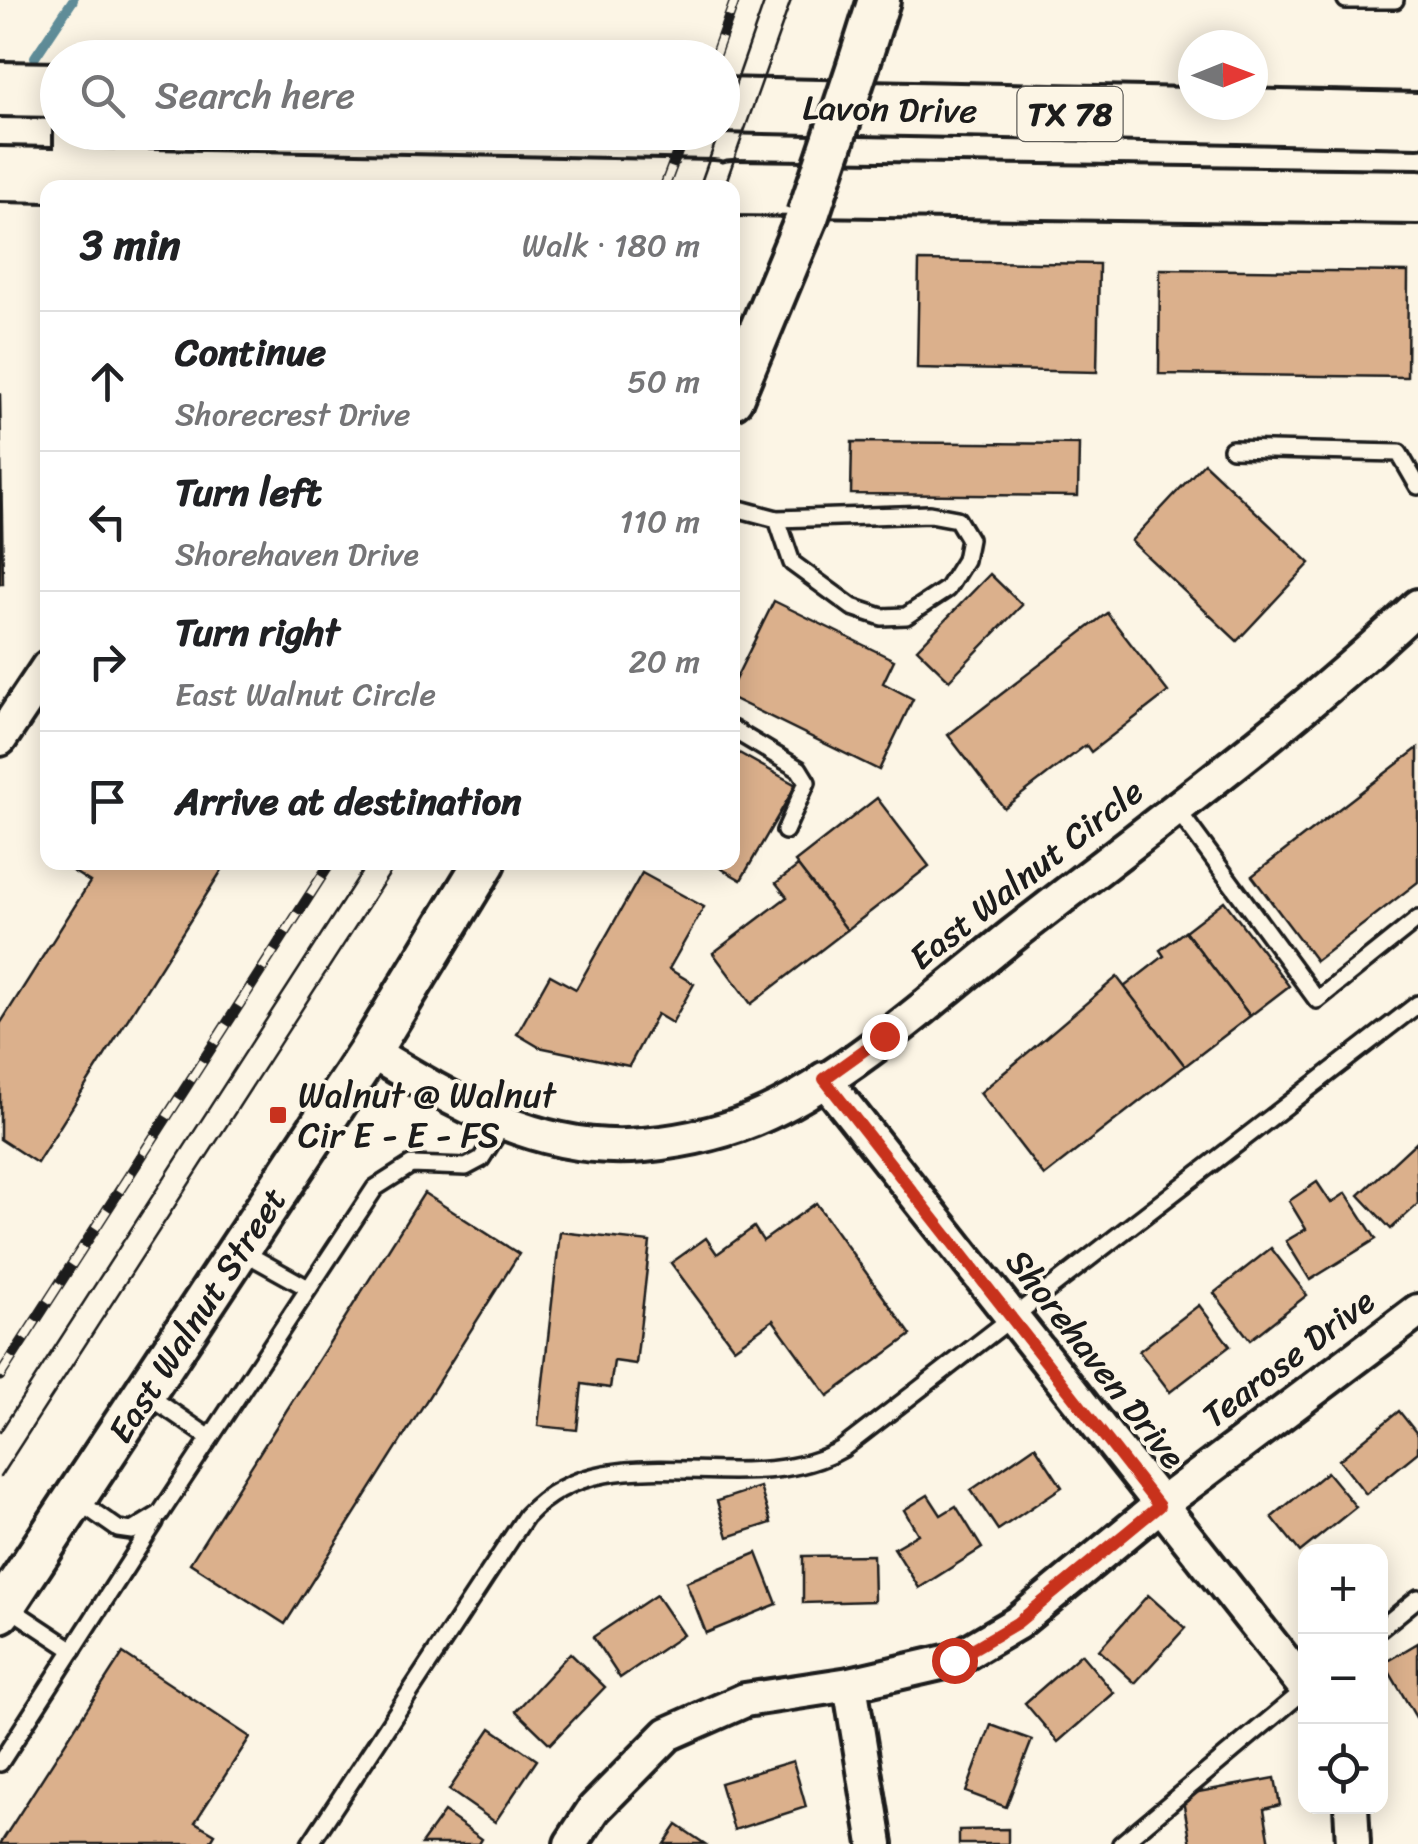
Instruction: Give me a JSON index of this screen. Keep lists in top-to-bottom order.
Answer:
{
  "streets": {
    "main road": ["Lavon Drive", "TX 78"],
    "street": [
      "East Walnut Circle",
      "East Walnut Street",
      "Tearose Drive",
      "Shorehaven Drive"
    ]
  },
  "crossings": [
    ["East Walnut Circle", "East Walnut Street"],
    ["East Walnut Circle", "Shorehaven Drive"],
    ["Tearose Drive", "Shorehaven Drive"]
  ],
  "places": {
    "transit": ["Walnut @ Walnut Cir E - E - FS"]
  },
  "north": "right",
  "page": {
    "search": "Search here",
    "heading": ["3 min", "Walk · 180 m"],
    "list": [
      ["Continue", "Shorecrest Drive", "50 m"],
      ["Turn left", "Shorehaven Drive", "110 m"],
      ["Turn right", "East Walnut Circle", "20 m"],
      "Arrive at destination"
    ],
    "map_buttons": ["+", "−"]
  }
}
